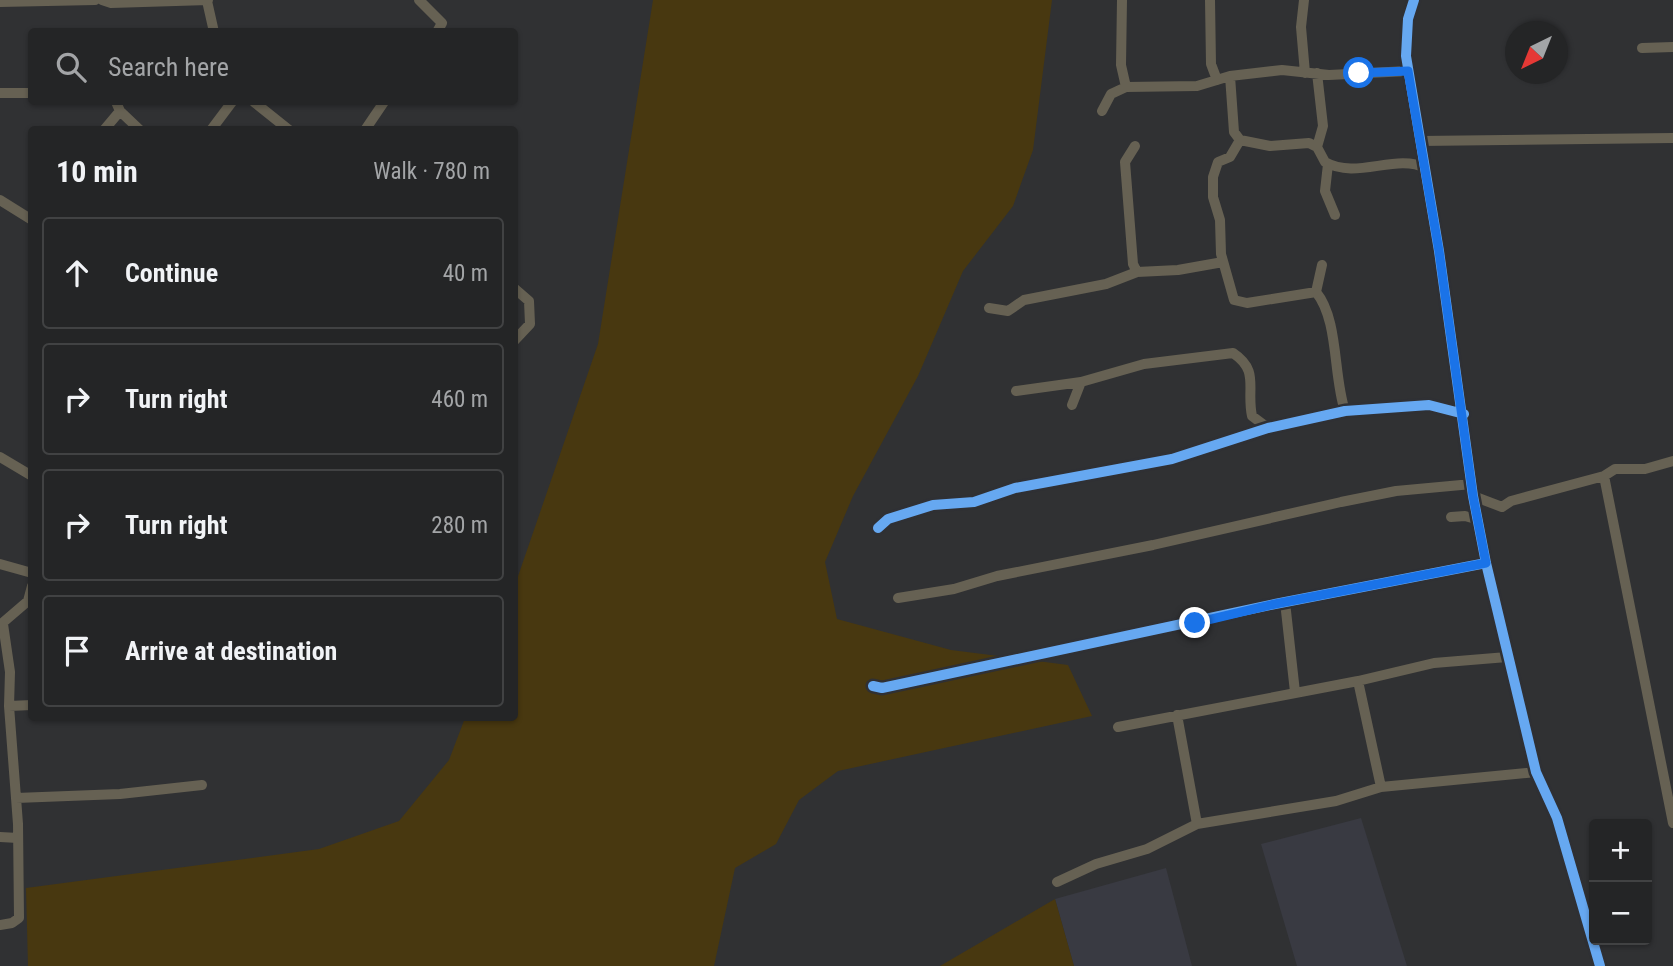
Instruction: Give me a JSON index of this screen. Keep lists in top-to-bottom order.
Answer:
{
  "north": "bottom left",
  "page": {
    "search": "Search here",
    "heading": ["10 min", "Walk · 780 m"],
    "list": [
      ["Continue", "40 m"],
      ["Turn right", "460 m"],
      ["Turn right", "280 m"],
      "Arrive at destination"
    ],
    "map_buttons": ["+", "−"]
  }
}
